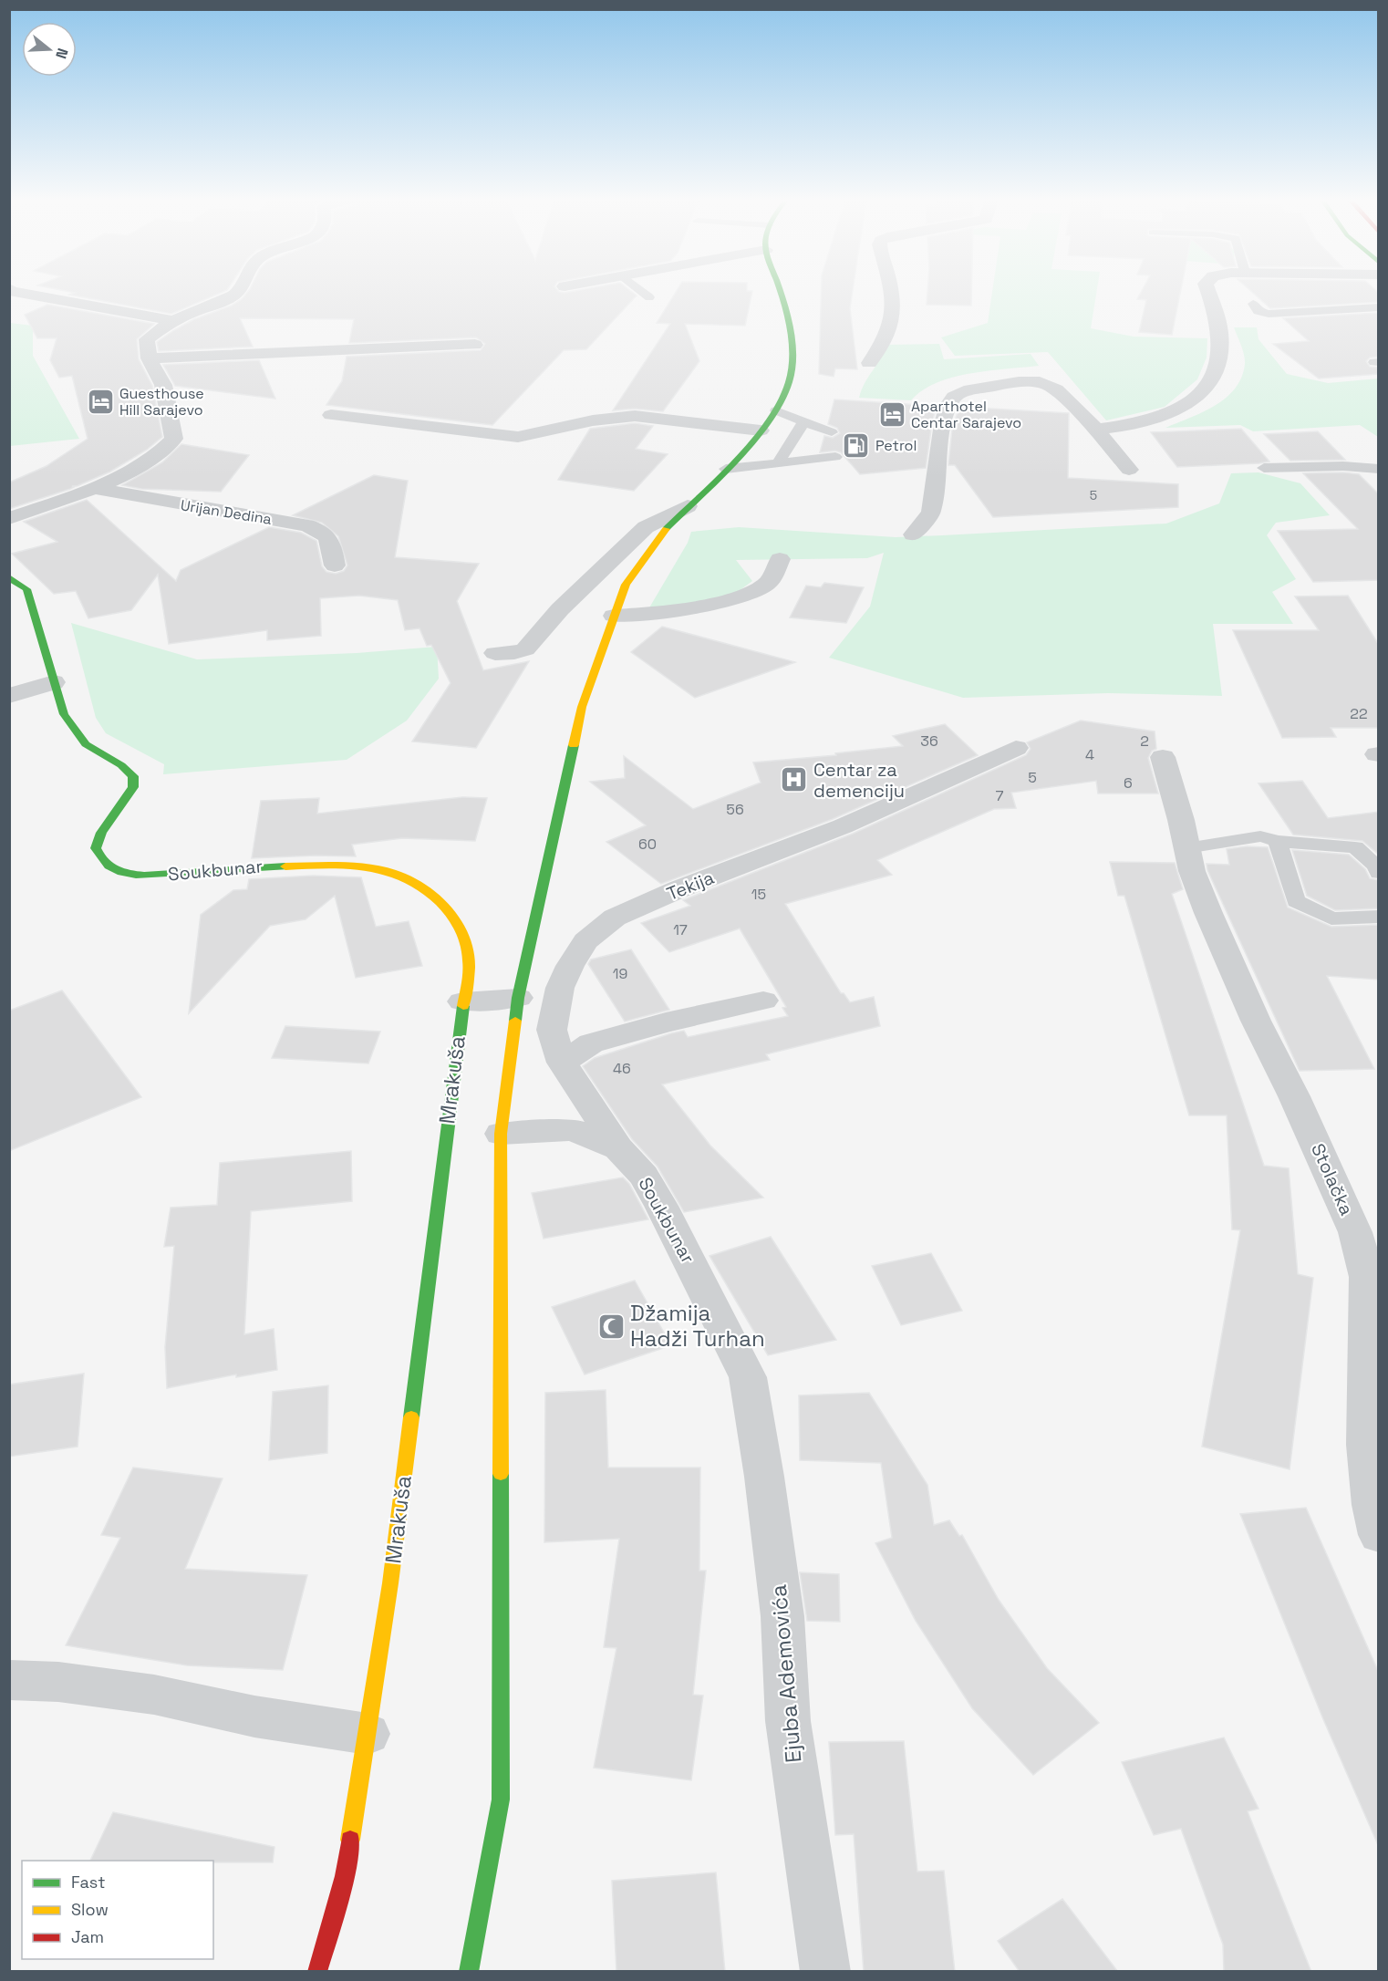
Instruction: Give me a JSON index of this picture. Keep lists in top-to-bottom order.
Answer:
{
  "streets": {
    "main road": ["Soukbunar", "Mrakuša"],
    "street": [
      "Urijan Dedina",
      "Tekija",
      "Stolačka",
      "Ejuba Ademovića"
    ]
  },
  "crossings": [
    ["Soukbunar", "Tekija"],
    ["Soukbunar", "Mrakuša"],
    ["Soukbunar", "Ejuba Ademovića"]
  ],
  "places": {
    "hotel": ["Guesthouse Hill Sarajevo", "Aparthotel Centar Sarajevo"],
    "fuel station": ["Petrol"],
    "hospital": ["Centar za demenciju"],
    "mosque": ["Džamija Hadži Turhan"]
  },
  "house_numbers": [
    "5",
    "22",
    "36",
    "2",
    "4",
    "5",
    "6",
    "7",
    "56",
    "60",
    "15",
    "17",
    "19",
    "46"
  ],
  "legend": ["Fast", "Slow", "Jam"],
  "north": "right"
}
